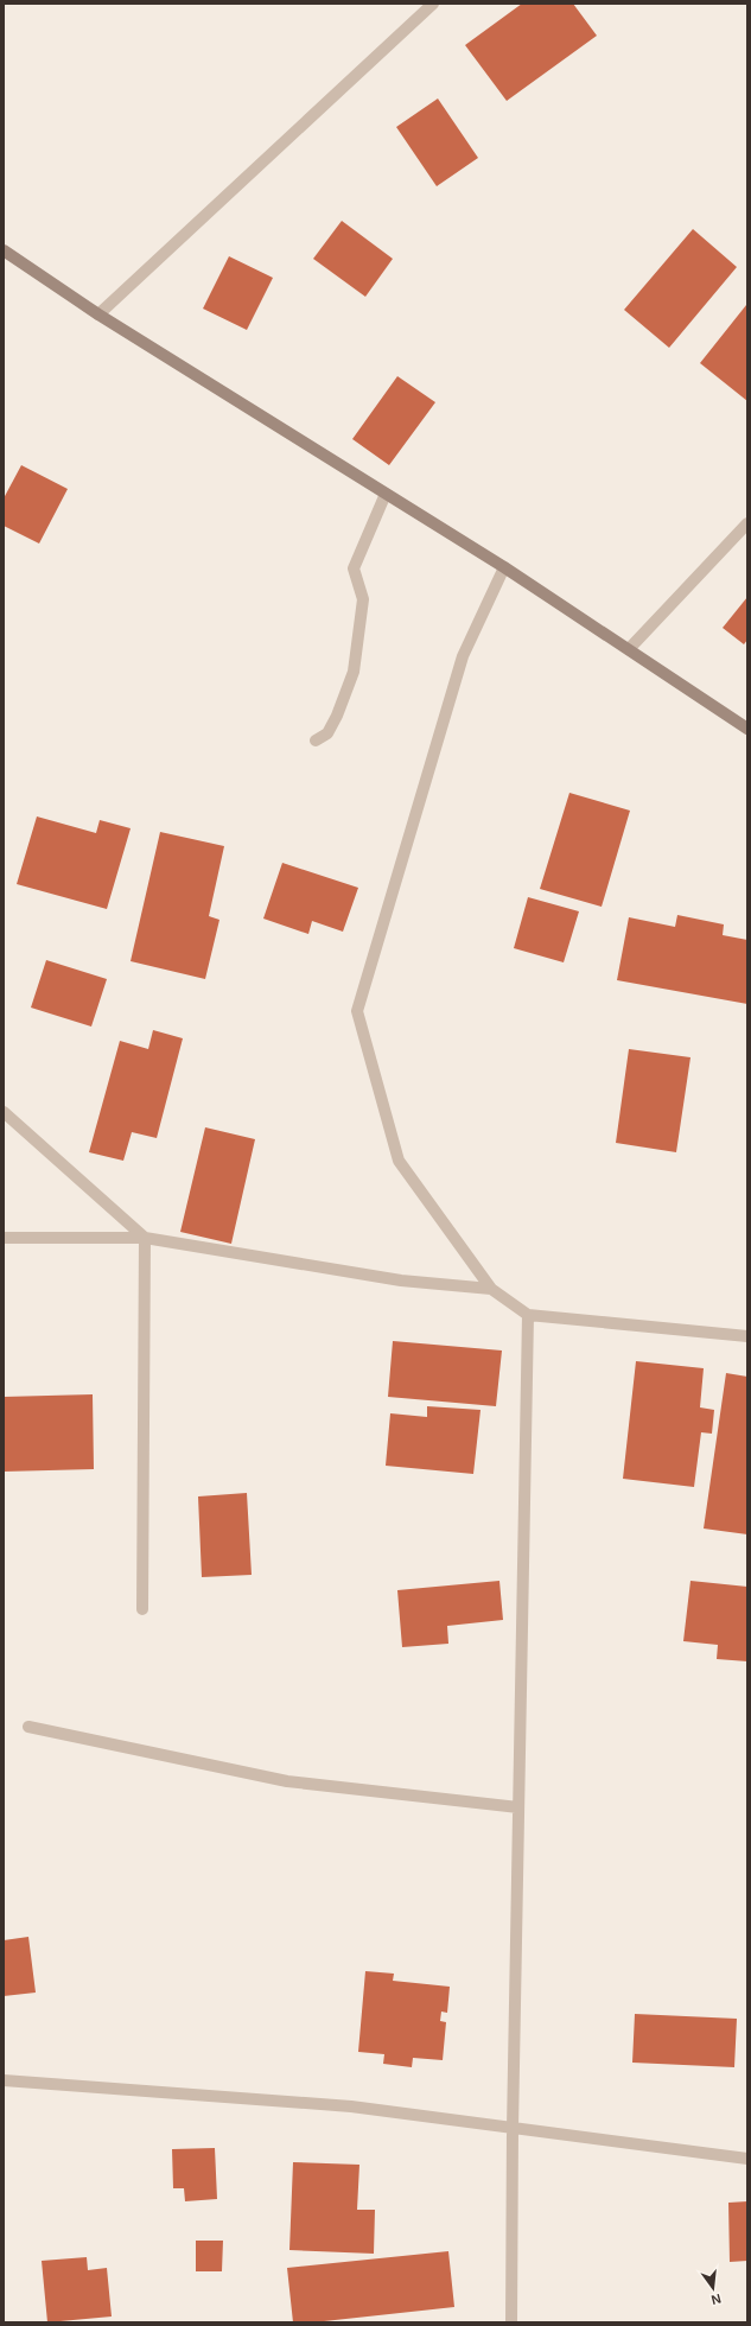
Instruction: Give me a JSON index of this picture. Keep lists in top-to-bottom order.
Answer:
{
  "north": "bottom"
}
